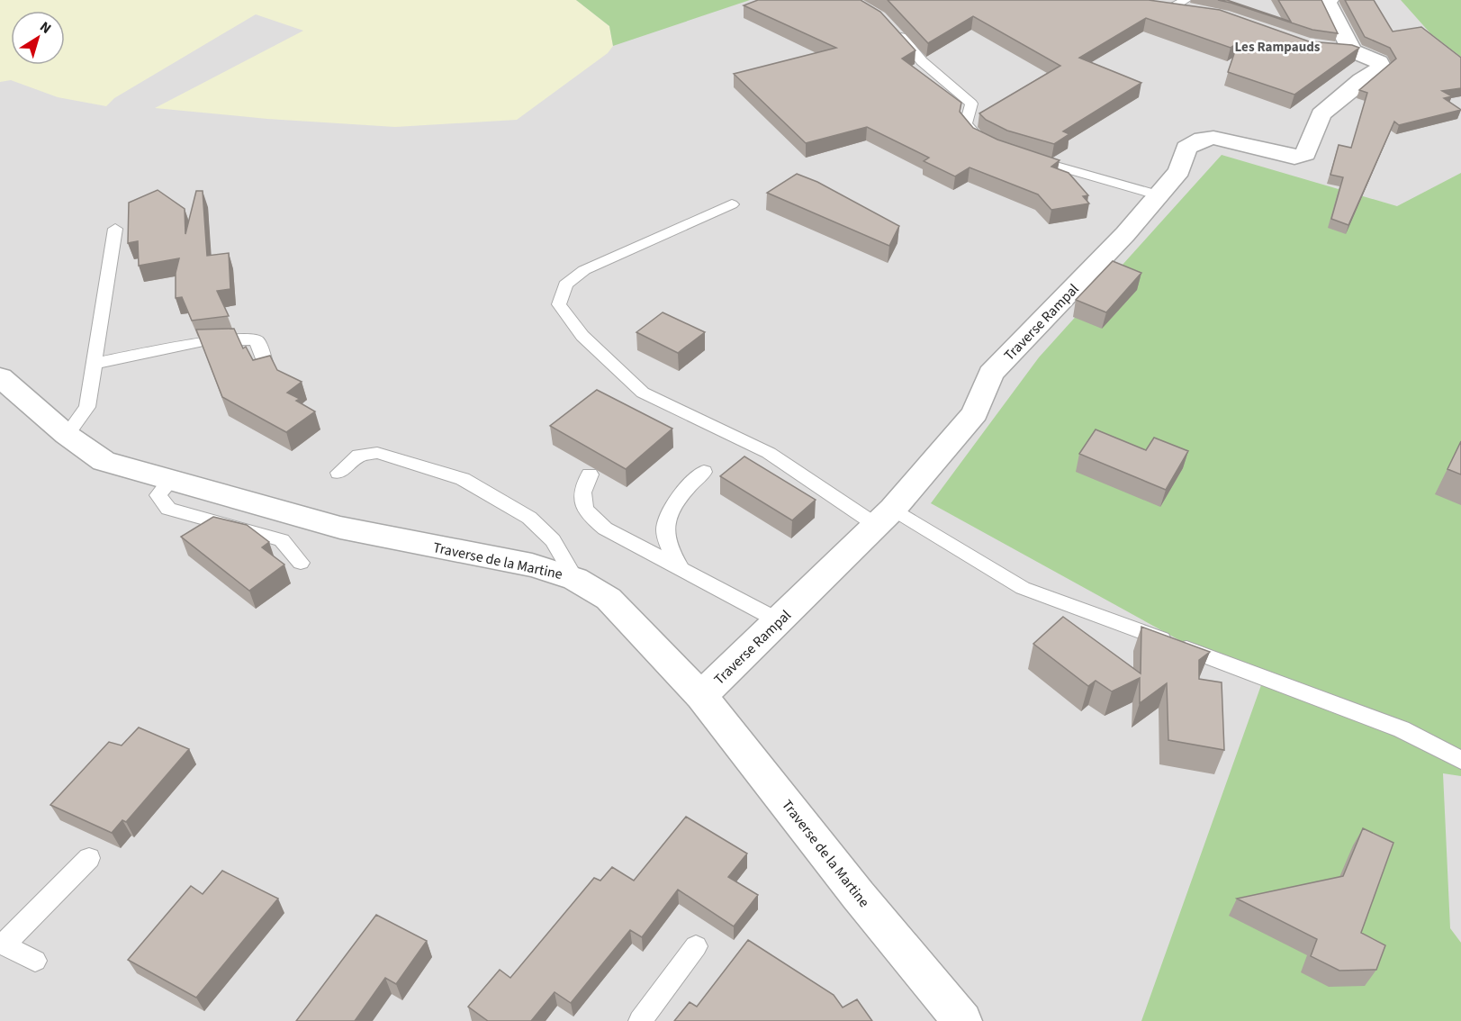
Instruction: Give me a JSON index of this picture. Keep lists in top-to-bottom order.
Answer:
{
  "streets": {
    "street": ["Traverse Rampal", "Traverse de la Martine"]
  },
  "crossings": [
    ["Traverse Rampal", "Traverse de la Martine"]
  ],
  "districts": ["Les Rampauds"],
  "north": "top right"
}
